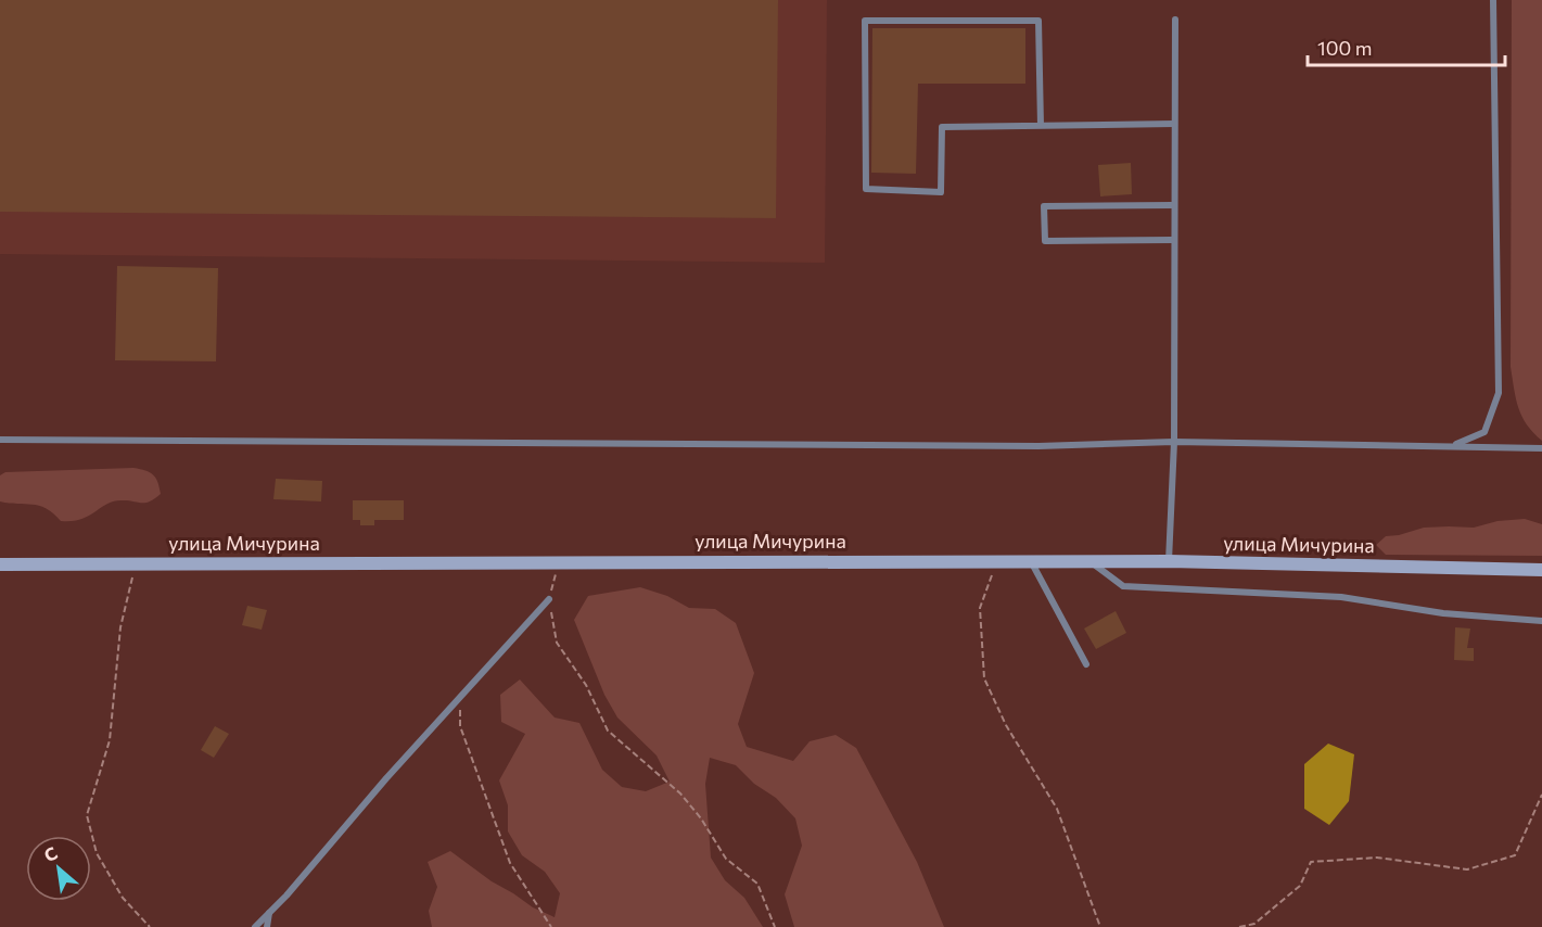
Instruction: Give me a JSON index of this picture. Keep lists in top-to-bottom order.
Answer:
{
  "streets": {
    "main road": ["улица Мичурина"]
  },
  "scale_bar": "100 m",
  "north": "top left"
}
